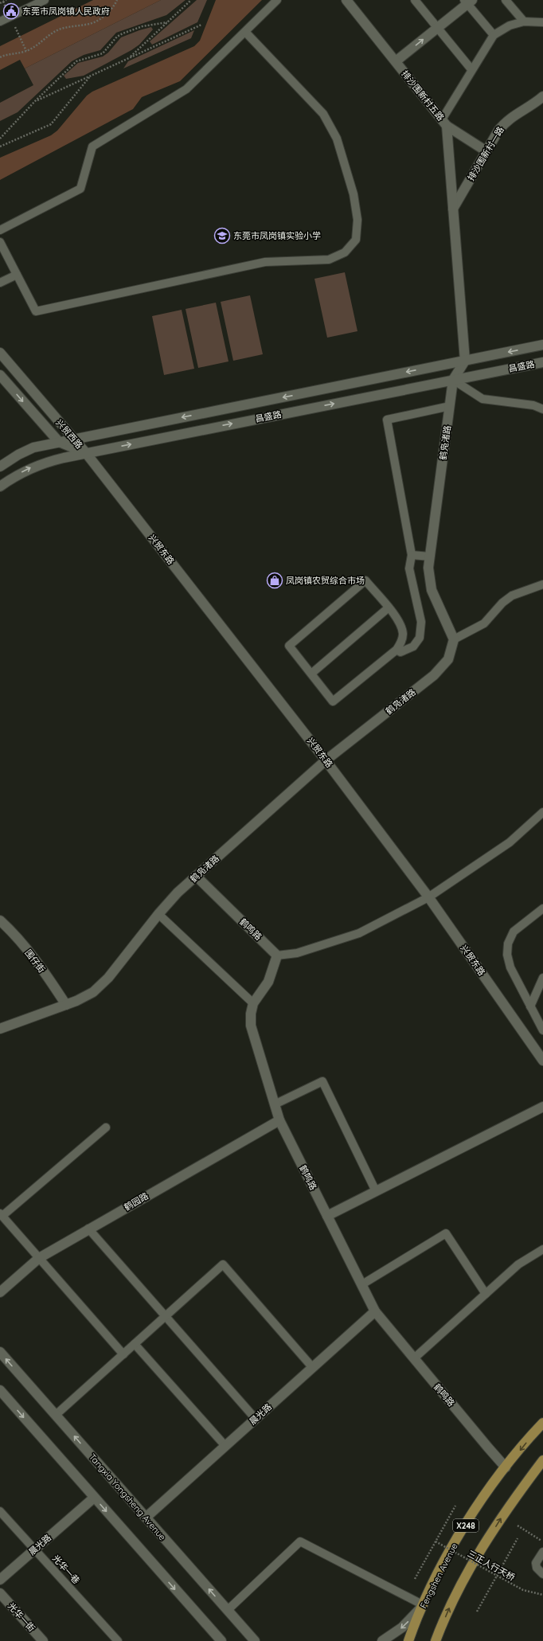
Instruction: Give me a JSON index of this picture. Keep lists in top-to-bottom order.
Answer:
{
  "streets": {
    "main road": ["X248", "Fengshen Avenue"],
    "street": [
      "排沙围新村五路",
      "排沙围新村一路",
      "昌盛路",
      "兴贸西路",
      "鹤凫渚路",
      "兴贸东路",
      "鹤鸣路",
      "围仔街",
      "鹤园路",
      "晨光路",
      "Tangxia Yongsheng Avenue",
      "光华一街"
    ],
    "lane": ["光华一巷"],
    "path": ["三正人行天桥"]
  },
  "crossings": [
    ["排沙围新村五路", "排沙围新村一路"],
    ["昌盛路", "兴贸西路"],
    ["昌盛路", "鹤凫渚路"],
    ["昌盛路", "兴贸东路"],
    ["兴贸西路", "兴贸东路"],
    ["鹤凫渚路", "兴贸东路"],
    ["鹤凫渚路", "鹤鸣路"],
    ["鹤凫渚路", "围仔街"],
    ["鹤鸣路", "鹤园路"],
    ["鹤鸣路", "晨光路"],
    ["鹤鸣路", "Fengshen Avenue"],
    ["晨光路", "Tangxia Yongsheng Avenue"],
    ["晨光路", "光华一巷"]
  ],
  "places": {
    "public building": ["东莞市凤岗镇人民政府"],
    "school or university": ["东莞市凤岗镇实验小学"],
    "shop": ["凤岗镇农贸综合市场"]
  }
}
